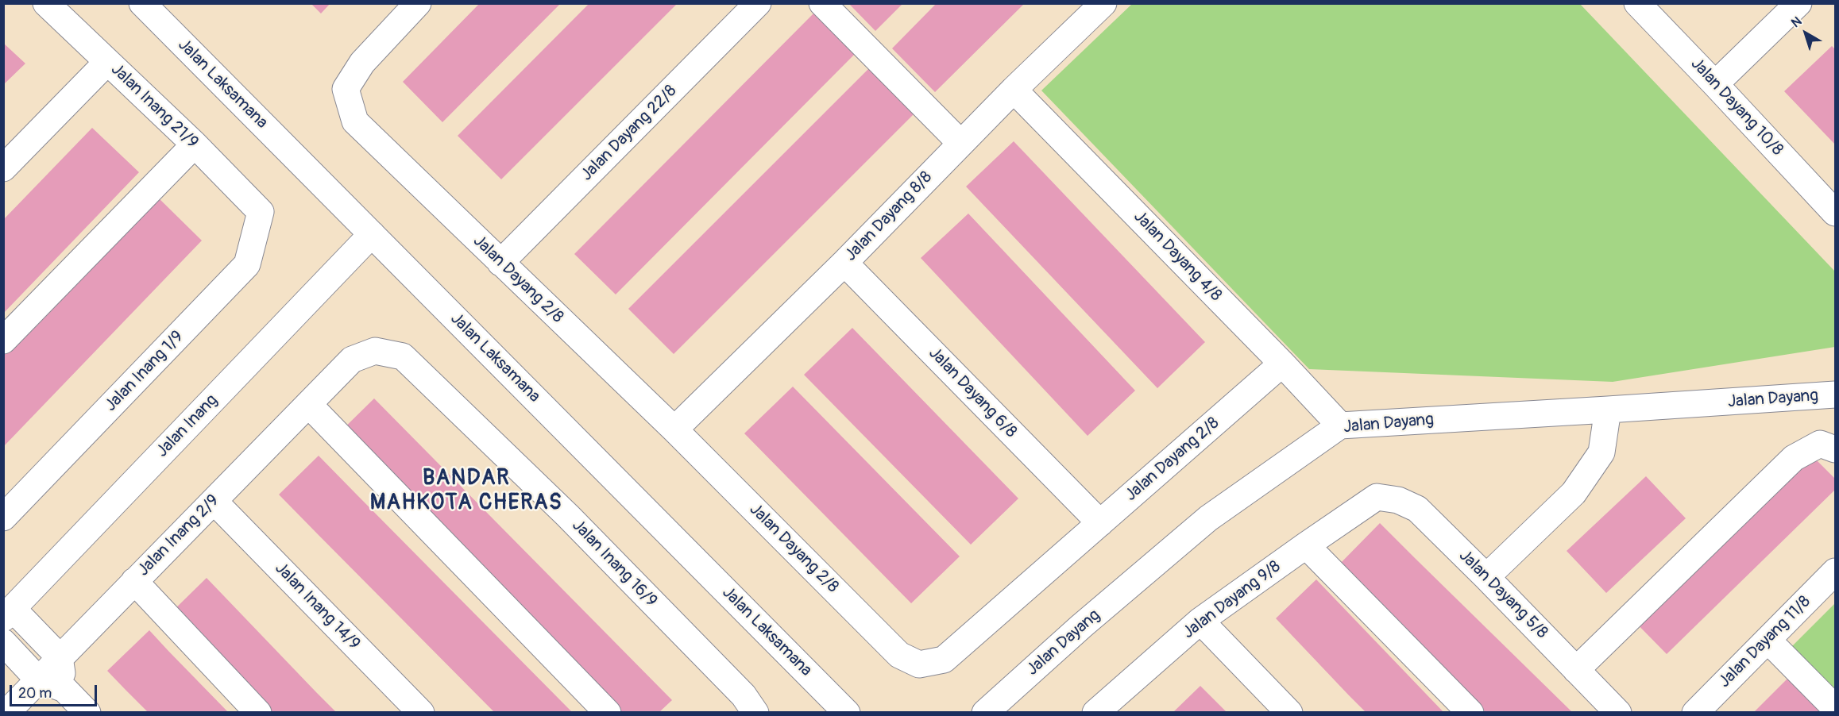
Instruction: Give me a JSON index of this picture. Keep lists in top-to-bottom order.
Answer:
{
  "streets": {
    "street": [
      "Jalan Laksamana",
      "Jalan Inang 21/9",
      "Jalan Dayang 10/8",
      "Jalan Dayang 22/8",
      "Jalan Dayang 8/8",
      "Jalan Dayang 4/8",
      "Jalan Dayang 2/8",
      "Jalan Inang 1/9",
      "Jalan Dayang 6/8",
      "Jalan Dayang",
      "Jalan Inang",
      "Jalan Inang 2/9",
      "Jalan Inang 16/9",
      "Jalan Dayang 5/8",
      "Jalan Dayang 9/8",
      "Jalan Inang 14/9",
      "Jalan Dayang 11/8"
    ]
  },
  "crossings": [
    ["Jalan Laksamana", "Jalan Inang"],
    ["Jalan Inang 21/9", "Jalan Inang 1/9"],
    ["Jalan Dayang 22/8", "Jalan Dayang 2/8"],
    ["Jalan Dayang 8/8", "Jalan Dayang 4/8"],
    ["Jalan Dayang 8/8", "Jalan Dayang 2/8"],
    ["Jalan Dayang 8/8", "Jalan Dayang 6/8"],
    ["Jalan Dayang 4/8", "Jalan Dayang 2/8"],
    ["Jalan Dayang 4/8", "Jalan Dayang"],
    ["Jalan Dayang 2/8", "Jalan Dayang 6/8"],
    ["Jalan Inang 2/9", "Jalan Inang 16/9"],
    ["Jalan Inang 2/9", "Jalan Inang 14/9"],
    ["Jalan Dayang 5/8", "Jalan Dayang 9/8"]
  ],
  "districts": ["BANDAR MAHKOTA CHERAS"],
  "scale_bar": "20 m",
  "north": "top left"
}
